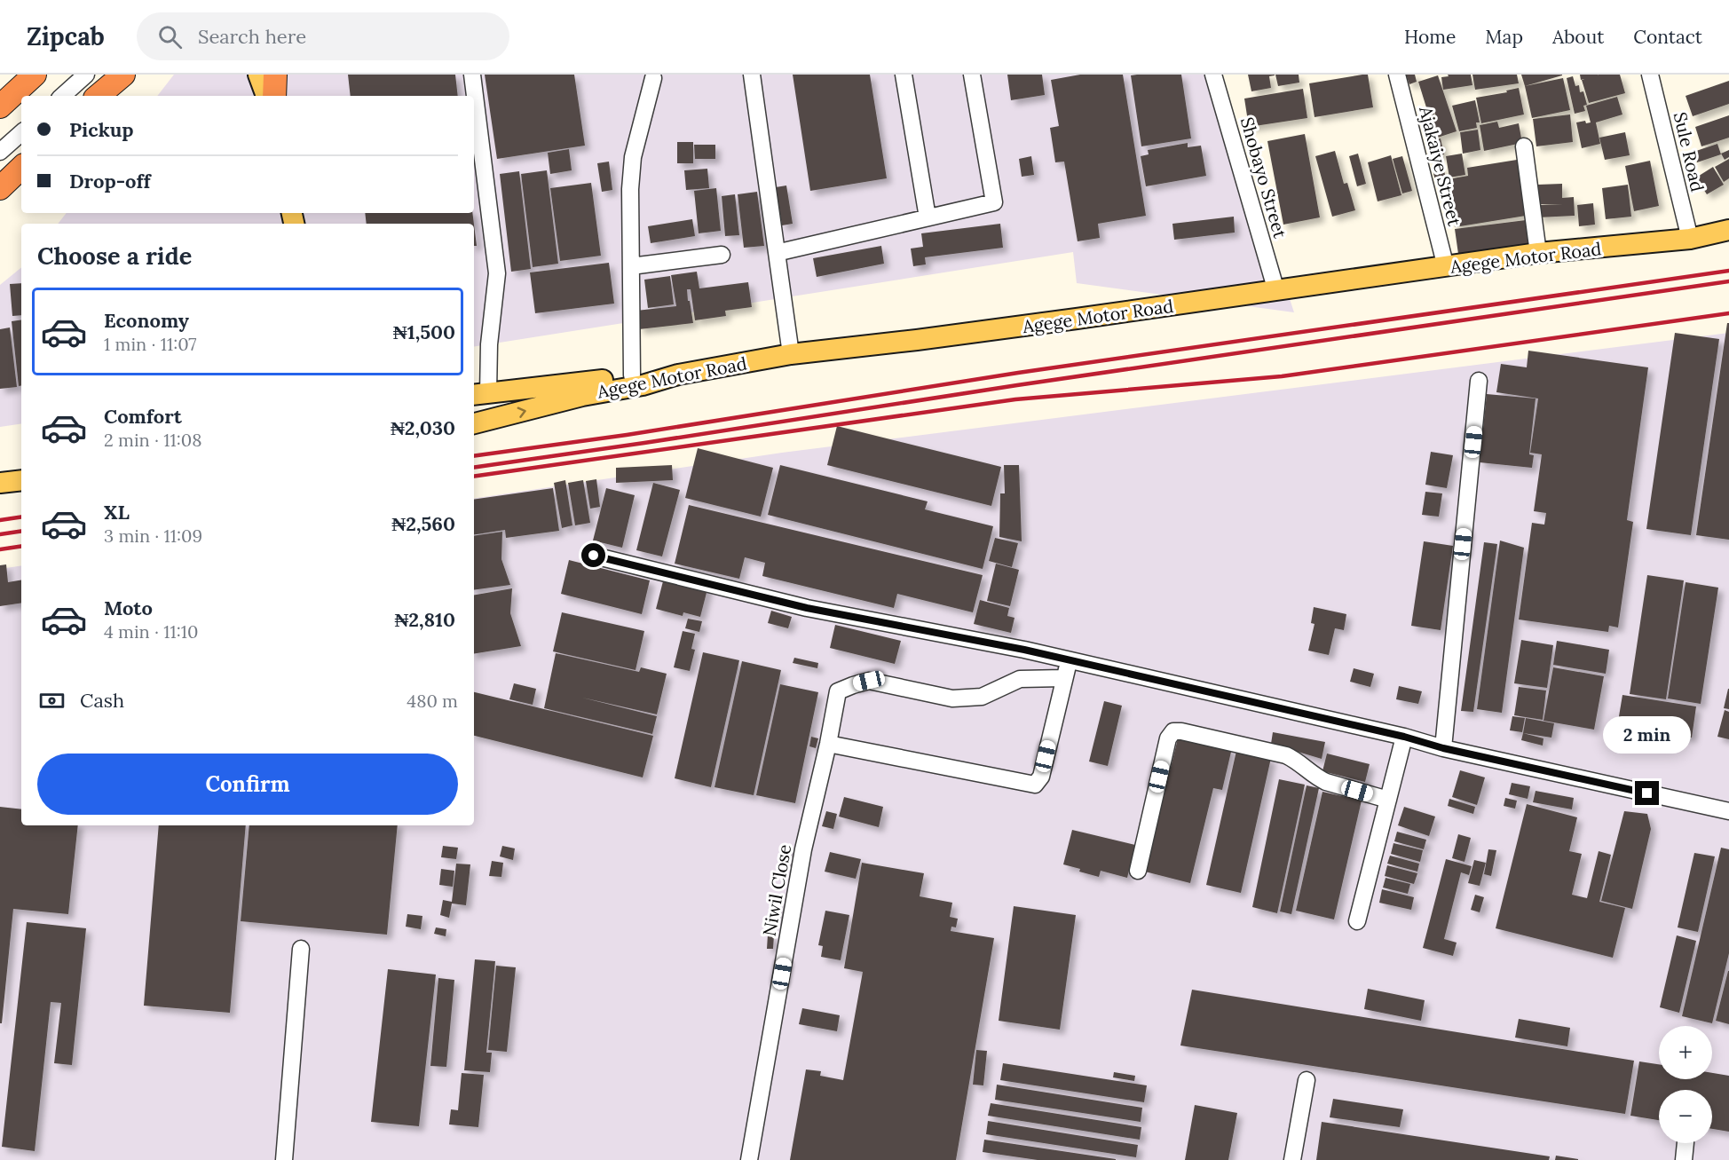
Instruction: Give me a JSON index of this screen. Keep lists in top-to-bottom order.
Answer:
{
  "streets": {
    "main road": ["Agege Motor Road"],
    "street": [
      "Sule Road",
      "Ajakaiye Street",
      "Shobayo Street",
      "Niwil Close"
    ]
  },
  "crossings": [
    ["Sule Road", "Agege Motor Road"],
    ["Ajakaiye Street", "Agege Motor Road"],
    ["Shobayo Street", "Agege Motor Road"]
  ],
  "page": {
    "header": "Zipcab",
    "search": "Search here",
    "nav": [
      "Home",
      "Map",
      "About",
      "Contact"
    ],
    "banner": ["Pickup", "Drop-off"],
    "heading": "Choose a ride",
    "list": [
      {
        "name": "Economy",
        "note": "1 min · 11:07",
        "value": "₦1,500"
      },
      {
        "name": "Comfort",
        "note": "2 min · 11:08",
        "value": "₦2,030"
      },
      {
        "name": "XL",
        "note": "3 min · 11:09",
        "value": "₦2,560"
      },
      {
        "name": "Moto",
        "note": "4 min · 11:10",
        "value": "₦2,810"
      }
    ],
    "pay": ["Cash", "480 m"],
    "bubble": "2 min",
    "buttons": "Confirm",
    "map_buttons": ["+", "−"]
  }
}
